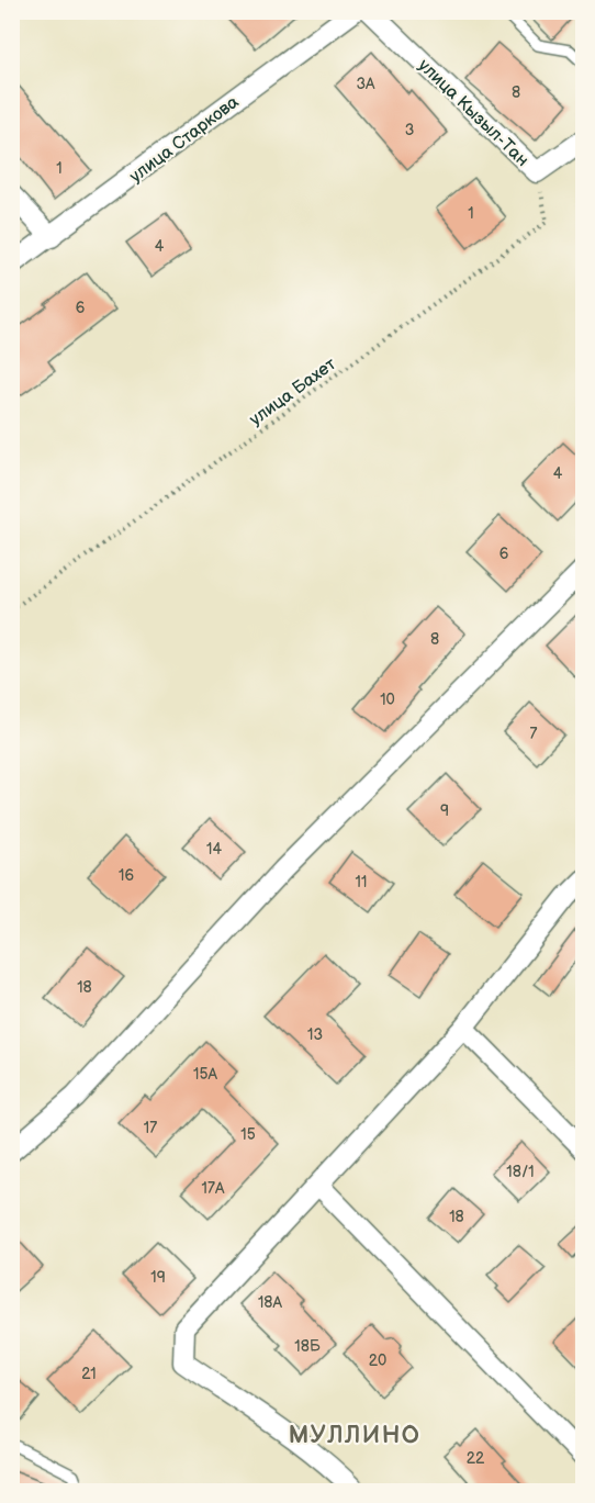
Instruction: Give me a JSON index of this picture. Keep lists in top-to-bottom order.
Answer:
{
  "streets": {
    "street": ["улица Кызыл-Тан", "улица Старкова"],
    "path": ["улица Бахет"]
  },
  "crossings": [
    ["улица Кызыл-Тан", "улица Старкова"],
    ["улица Кызыл-Тан", "улица Бахет"]
  ],
  "districts": ["МУЛЛИНО"],
  "house_numbers": [
    "3А",
    "8",
    "3",
    "1",
    "1",
    "4",
    "6",
    "4",
    "6",
    "8",
    "10",
    "7",
    "9",
    "14",
    "16",
    "11",
    "18",
    "13",
    "15А",
    "17",
    "15",
    "18/1",
    "17А",
    "18",
    "19",
    "18А",
    "18Б",
    "20",
    "21",
    "22"
  ]
}
